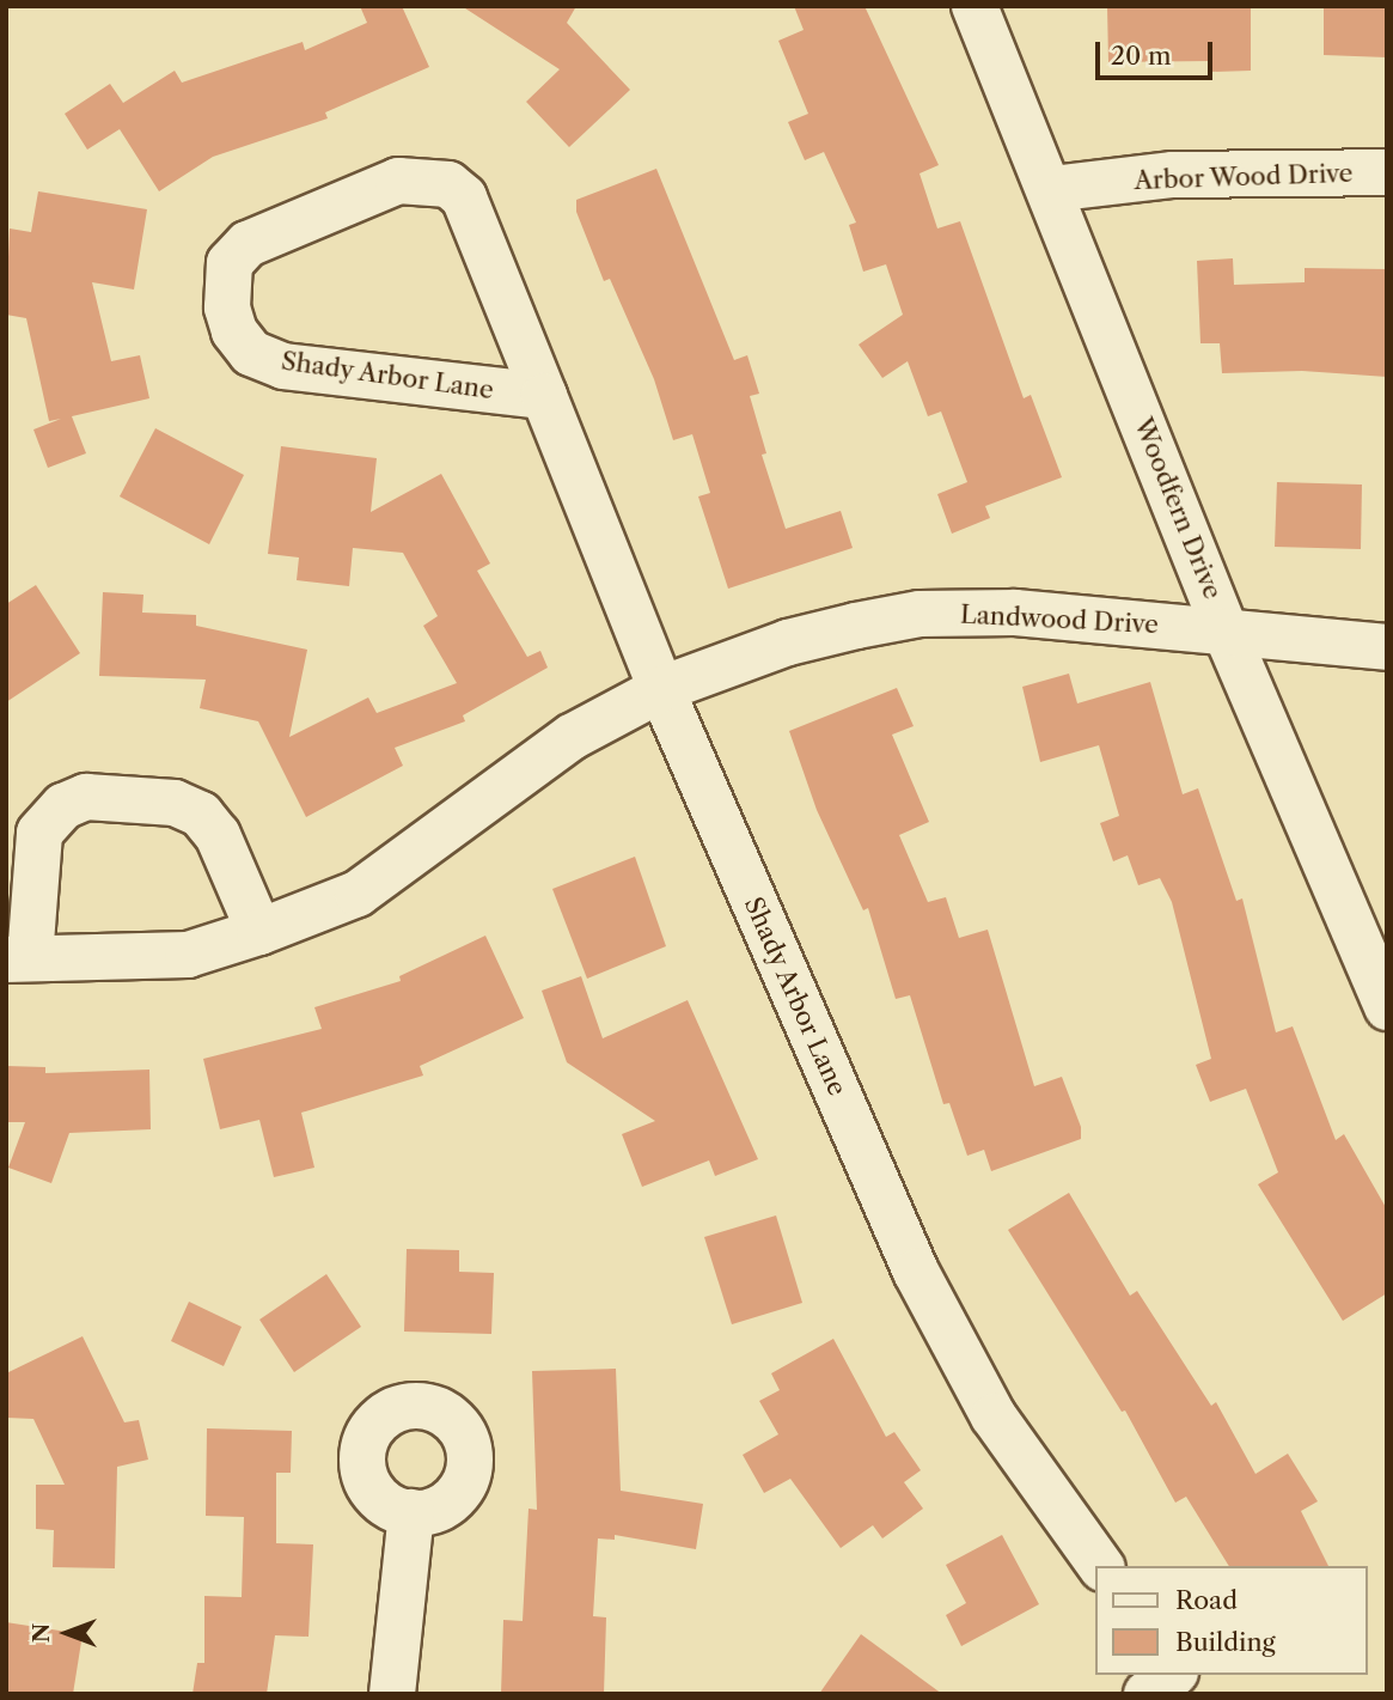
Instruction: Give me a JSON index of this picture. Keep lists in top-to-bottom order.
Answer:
{
  "streets": {
    "street": [
      "Arbor Wood Drive",
      "Shady Arbor Lane",
      "Woodfern Drive",
      "Landwood Drive"
    ]
  },
  "crossings": [
    ["Arbor Wood Drive", "Woodfern Drive"],
    ["Shady Arbor Lane", "Landwood Drive"],
    ["Woodfern Drive", "Landwood Drive"]
  ],
  "legend": ["Road", "Building"],
  "scale_bar": "20 m",
  "north": "left"
}
